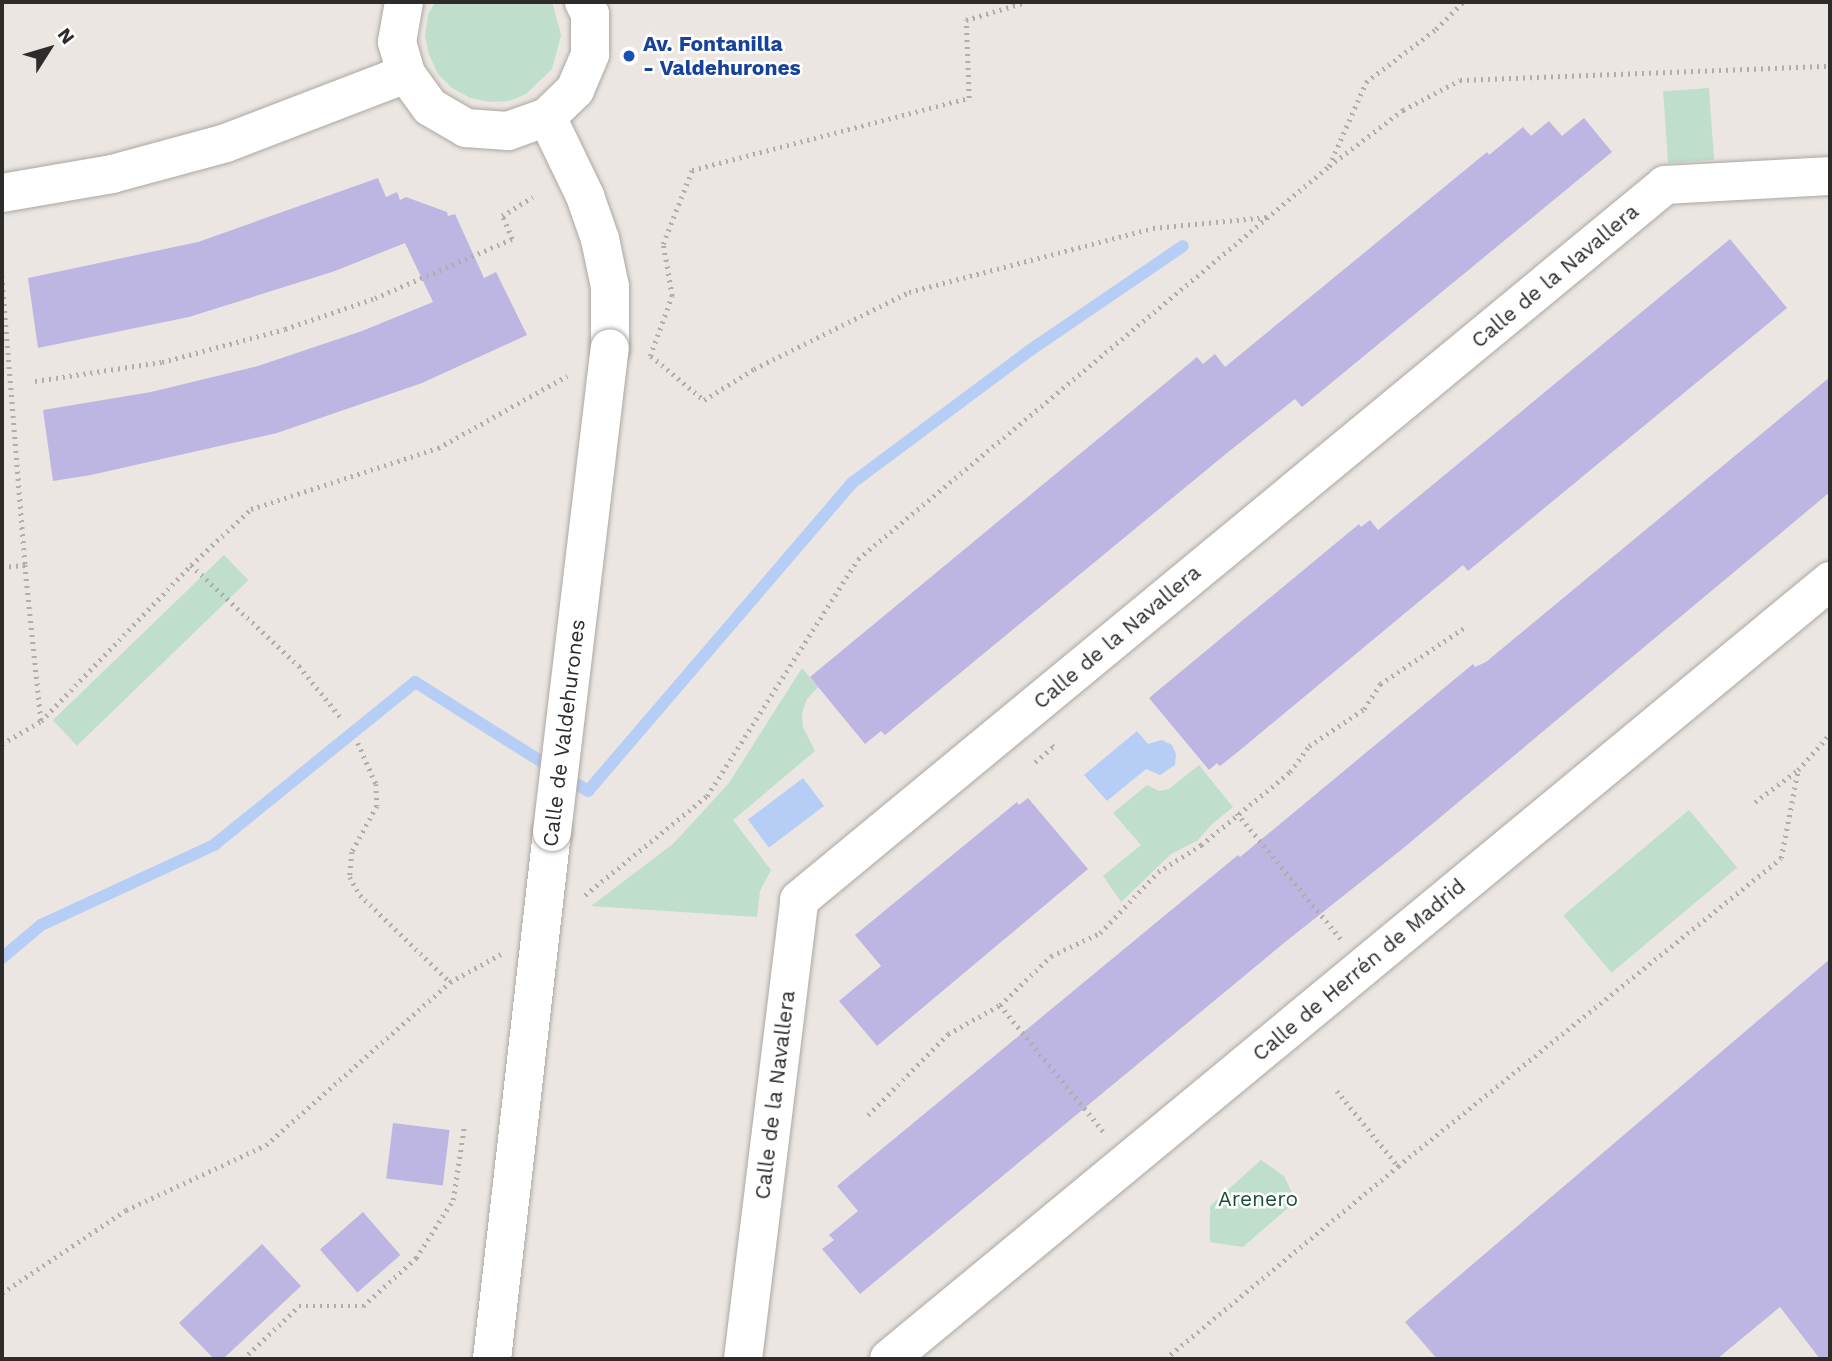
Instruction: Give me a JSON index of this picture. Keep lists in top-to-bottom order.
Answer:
{
  "streets": {
    "street": ["Calle de la Navallera", "Calle de Valdehurones", "Calle de Herrén de Madrid"]
  },
  "parks": ["Arenero"],
  "places": ["Av. Fontanilla - Valdehurones"],
  "north": "top right"
}
